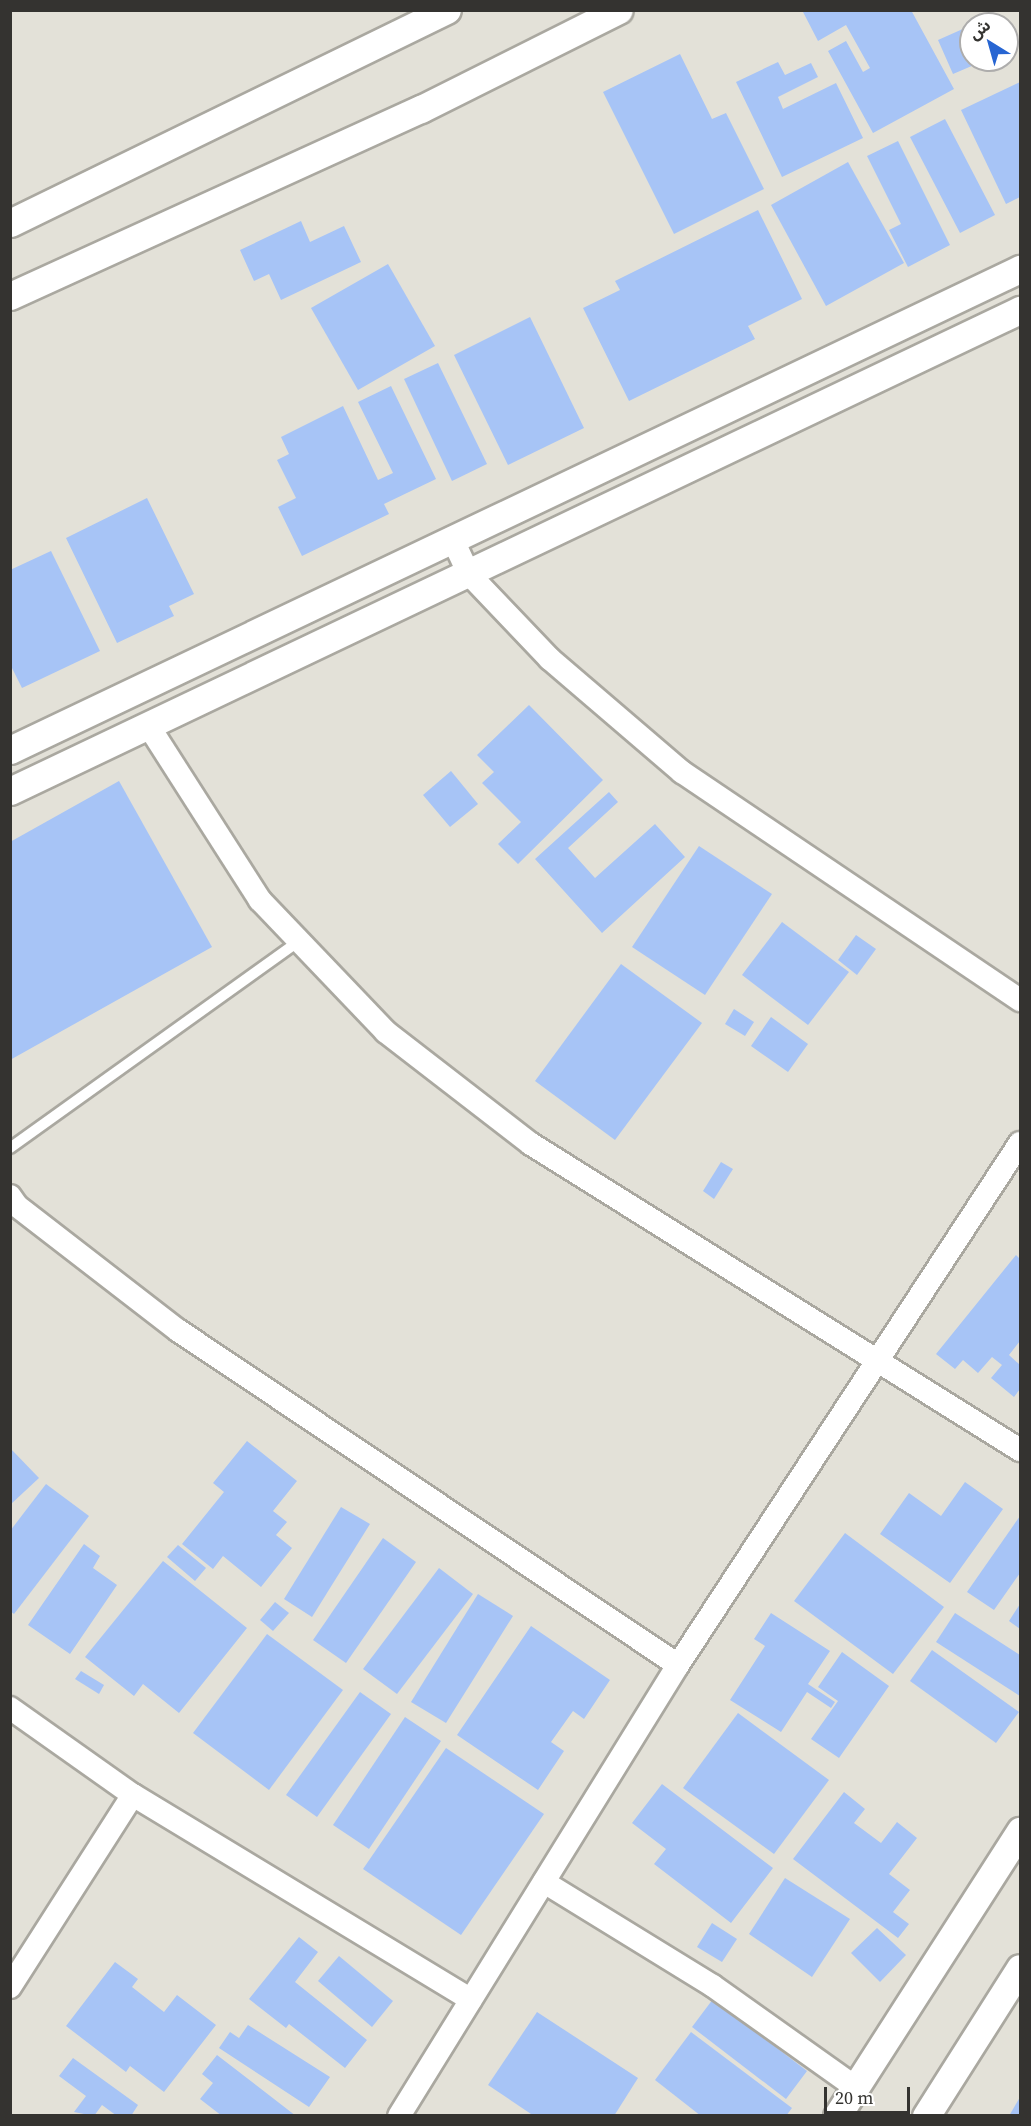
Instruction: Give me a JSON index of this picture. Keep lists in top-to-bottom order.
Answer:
{
  "scale_bar": "20 m",
  "north": "top left"
}
